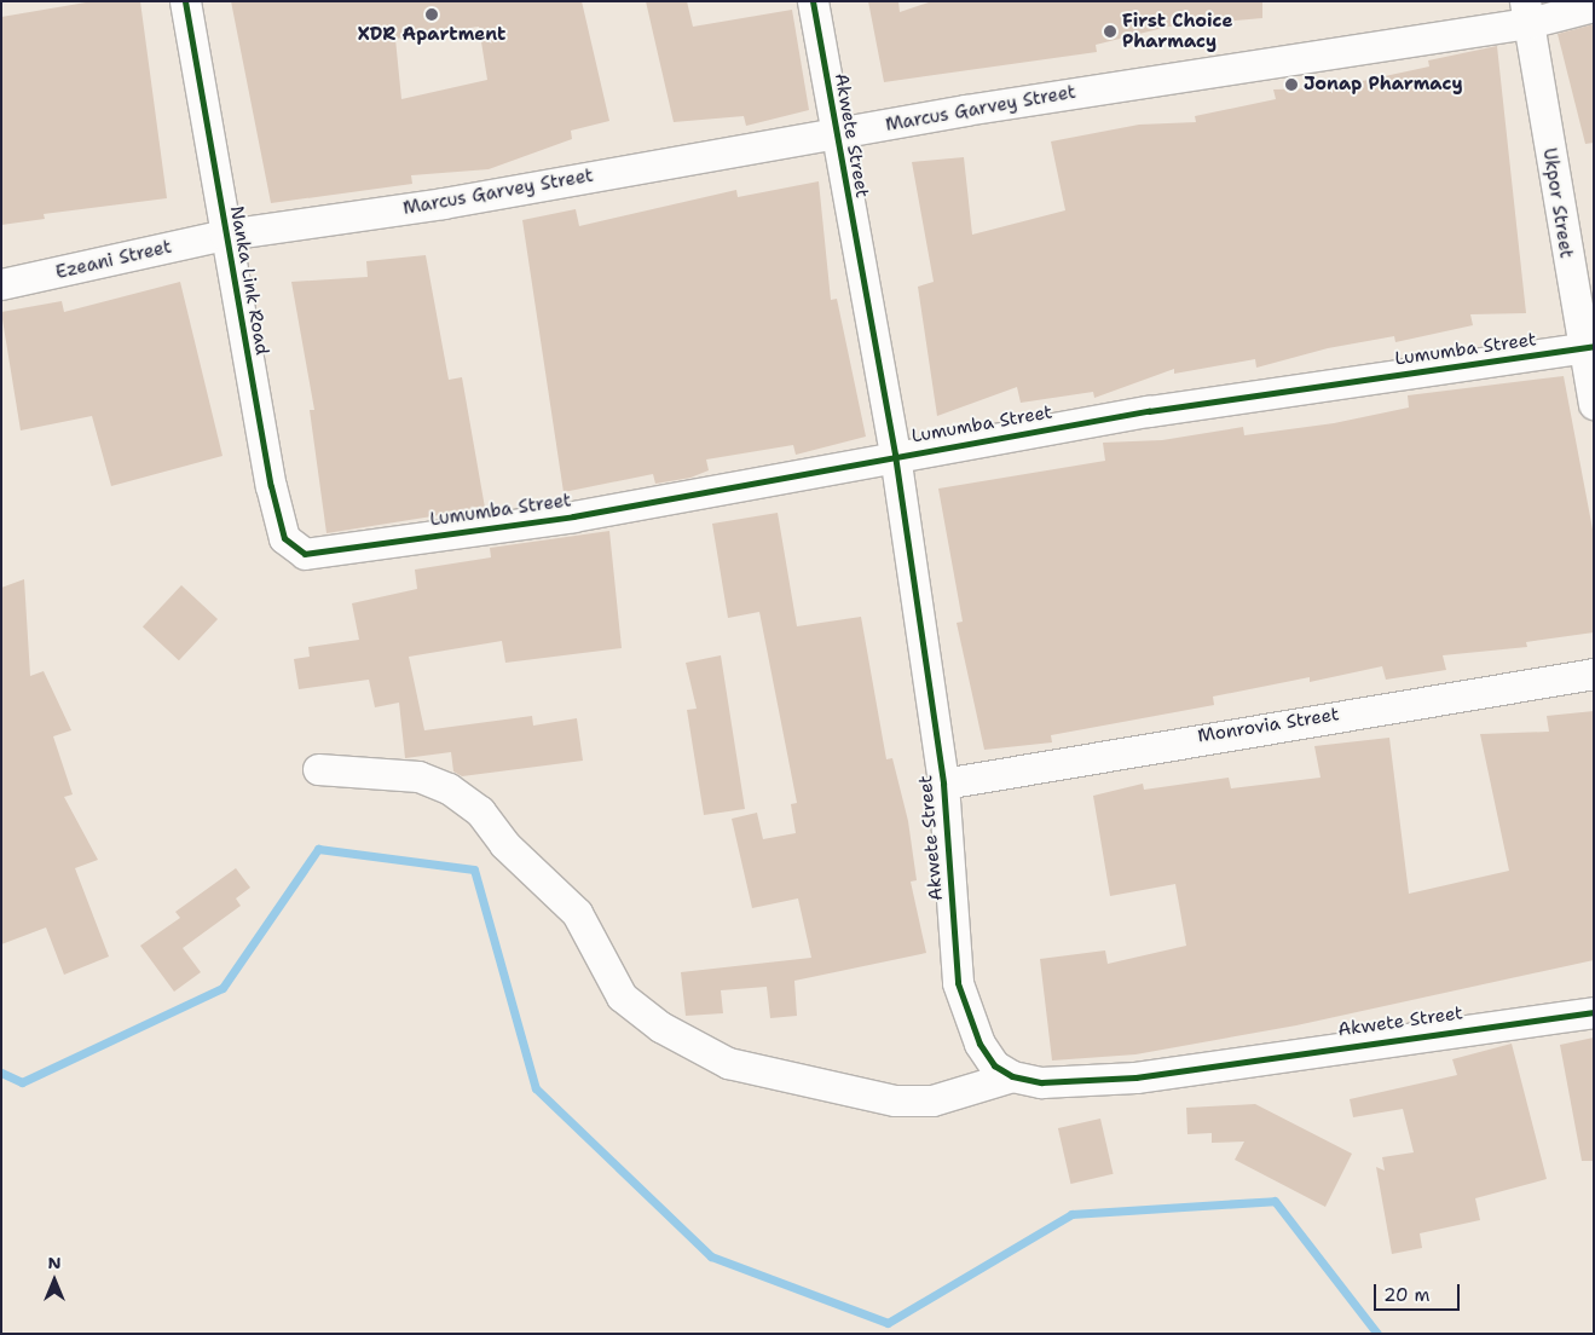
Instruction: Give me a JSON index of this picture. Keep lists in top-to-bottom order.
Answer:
{
  "streets": {
    "street": [
      "Marcus Garvey Street",
      "Akwete Street",
      "Ukpor Street",
      "Ezeani Street",
      "Nanka Link Road",
      "Lumumba Street",
      "Monrovia Street"
    ]
  },
  "crossings": [
    ["Marcus Garvey Street", "Akwete Street"],
    ["Marcus Garvey Street", "Ukpor Street"],
    ["Marcus Garvey Street", "Ezeani Street"],
    ["Marcus Garvey Street", "Nanka Link Road"],
    ["Akwete Street", "Lumumba Street"],
    ["Akwete Street", "Monrovia Street"],
    ["Ukpor Street", "Lumumba Street"],
    ["Ezeani Street", "Nanka Link Road"],
    ["Nanka Link Road", "Lumumba Street"]
  ],
  "places": ["XDR Apartment", "First Choice Pharmacy", "Jonap Pharmacy"],
  "scale_bar": "20 m",
  "north": "top"
}
